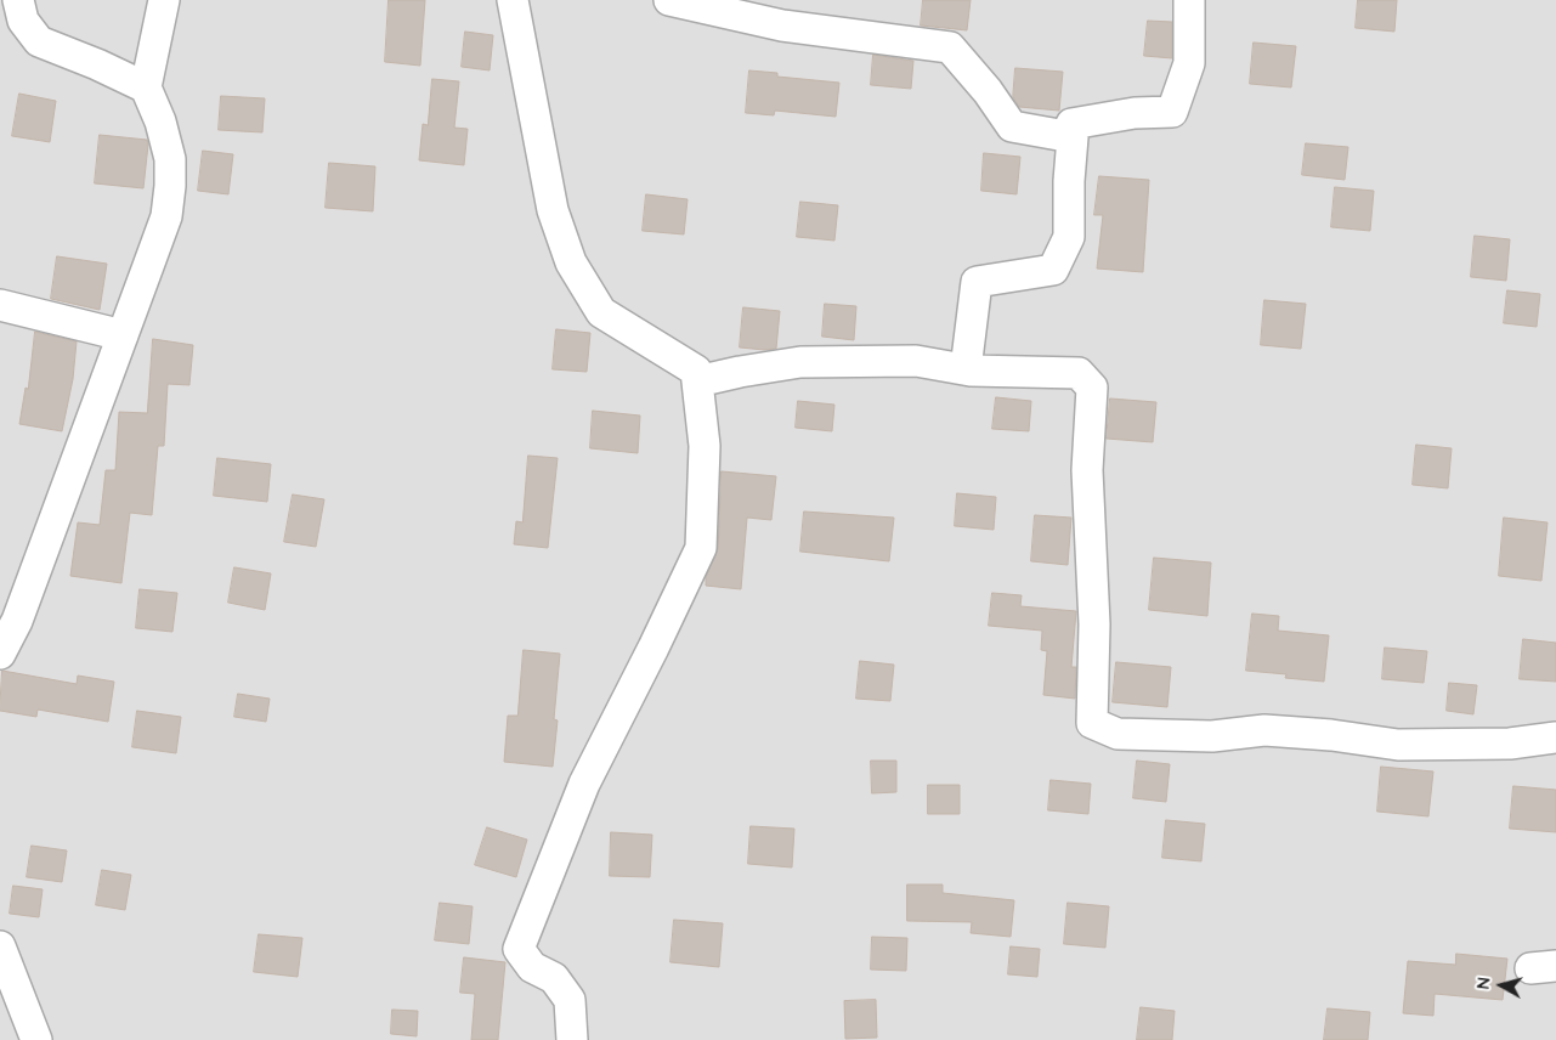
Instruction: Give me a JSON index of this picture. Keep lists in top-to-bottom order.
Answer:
{
  "north": "left"
}
